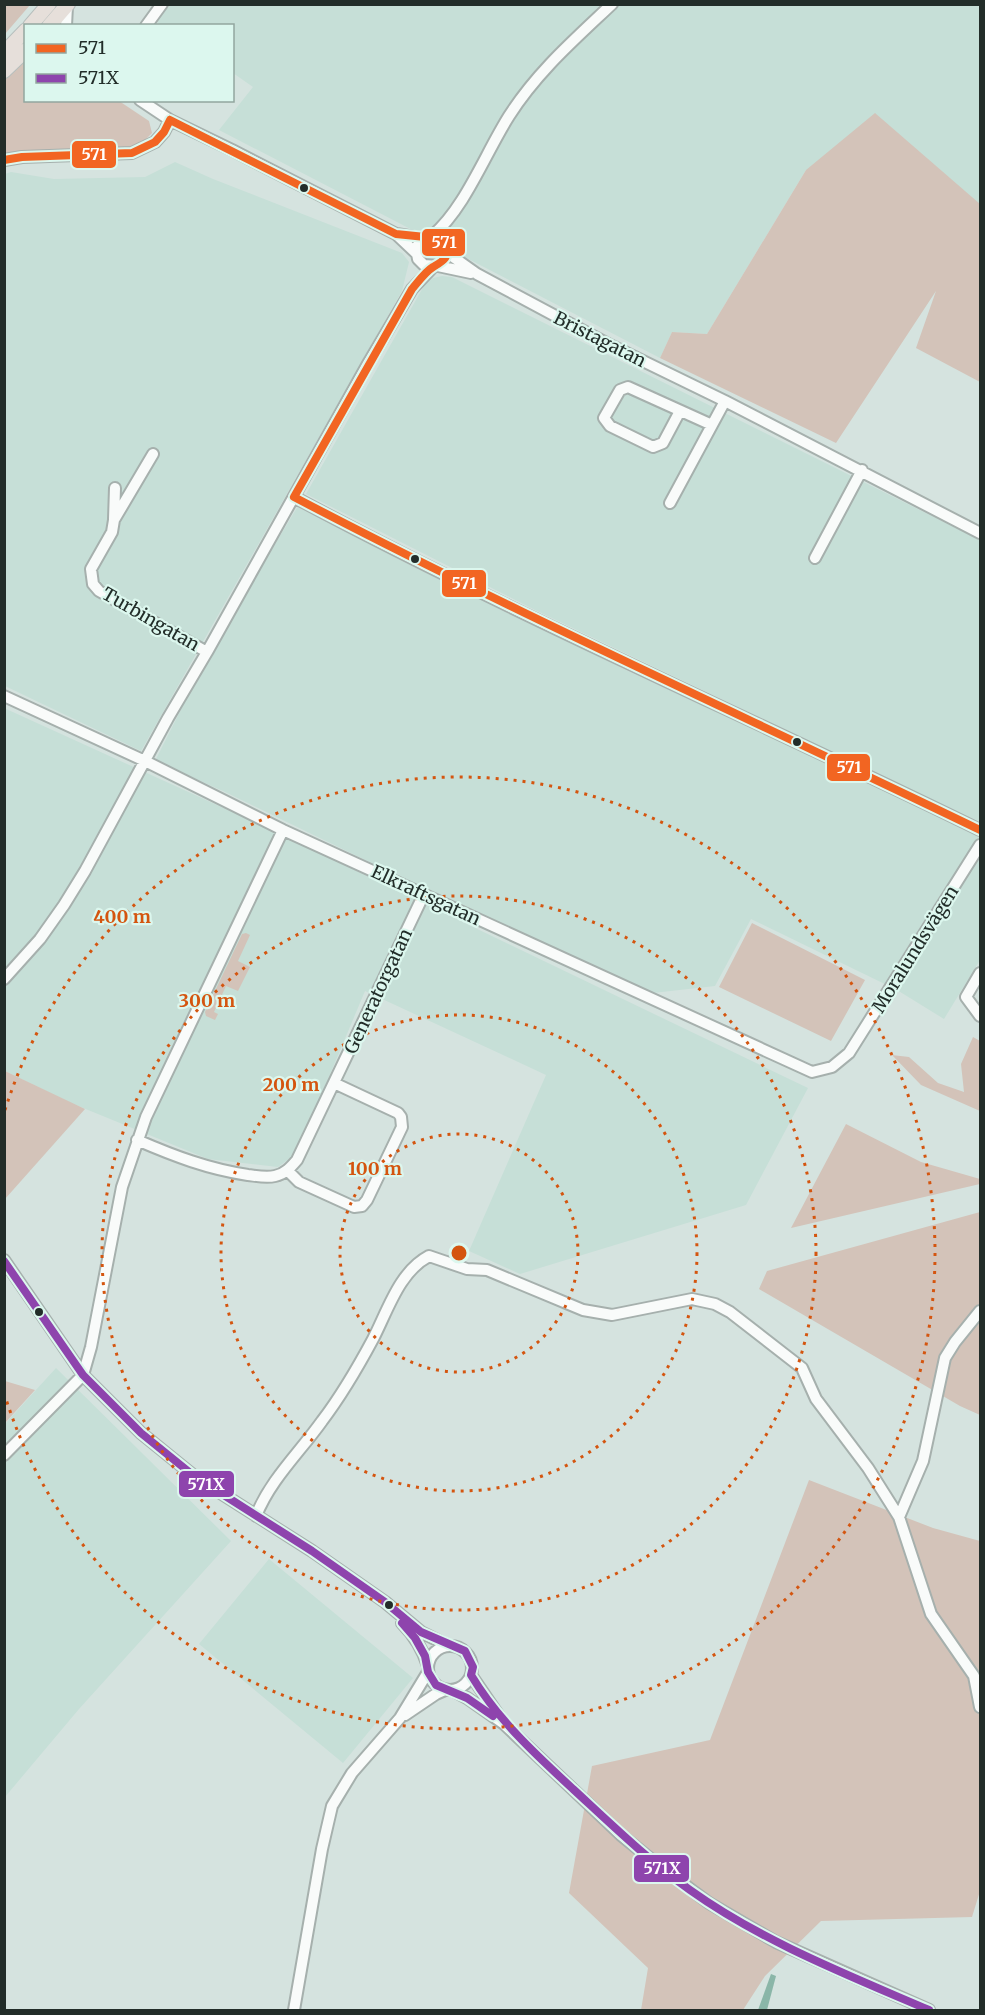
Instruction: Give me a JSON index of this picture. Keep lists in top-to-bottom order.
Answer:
{
  "streets": {
    "street": [
      "Bristagatan",
      "Turbingatan",
      "Elkraftsgatan",
      "Moralundsvägen",
      "Generatorgatan"
    ]
  },
  "crossings": [
    ["Elkraftsgatan", "Moralundsvägen"],
    ["Elkraftsgatan", "Generatorgatan"]
  ],
  "lines": ["transit line 571", "transit line 571X"],
  "legend": ["571", "571X"],
  "rings": [
    "400 m",
    "300 m",
    "200 m",
    "100 m"
  ]
}
